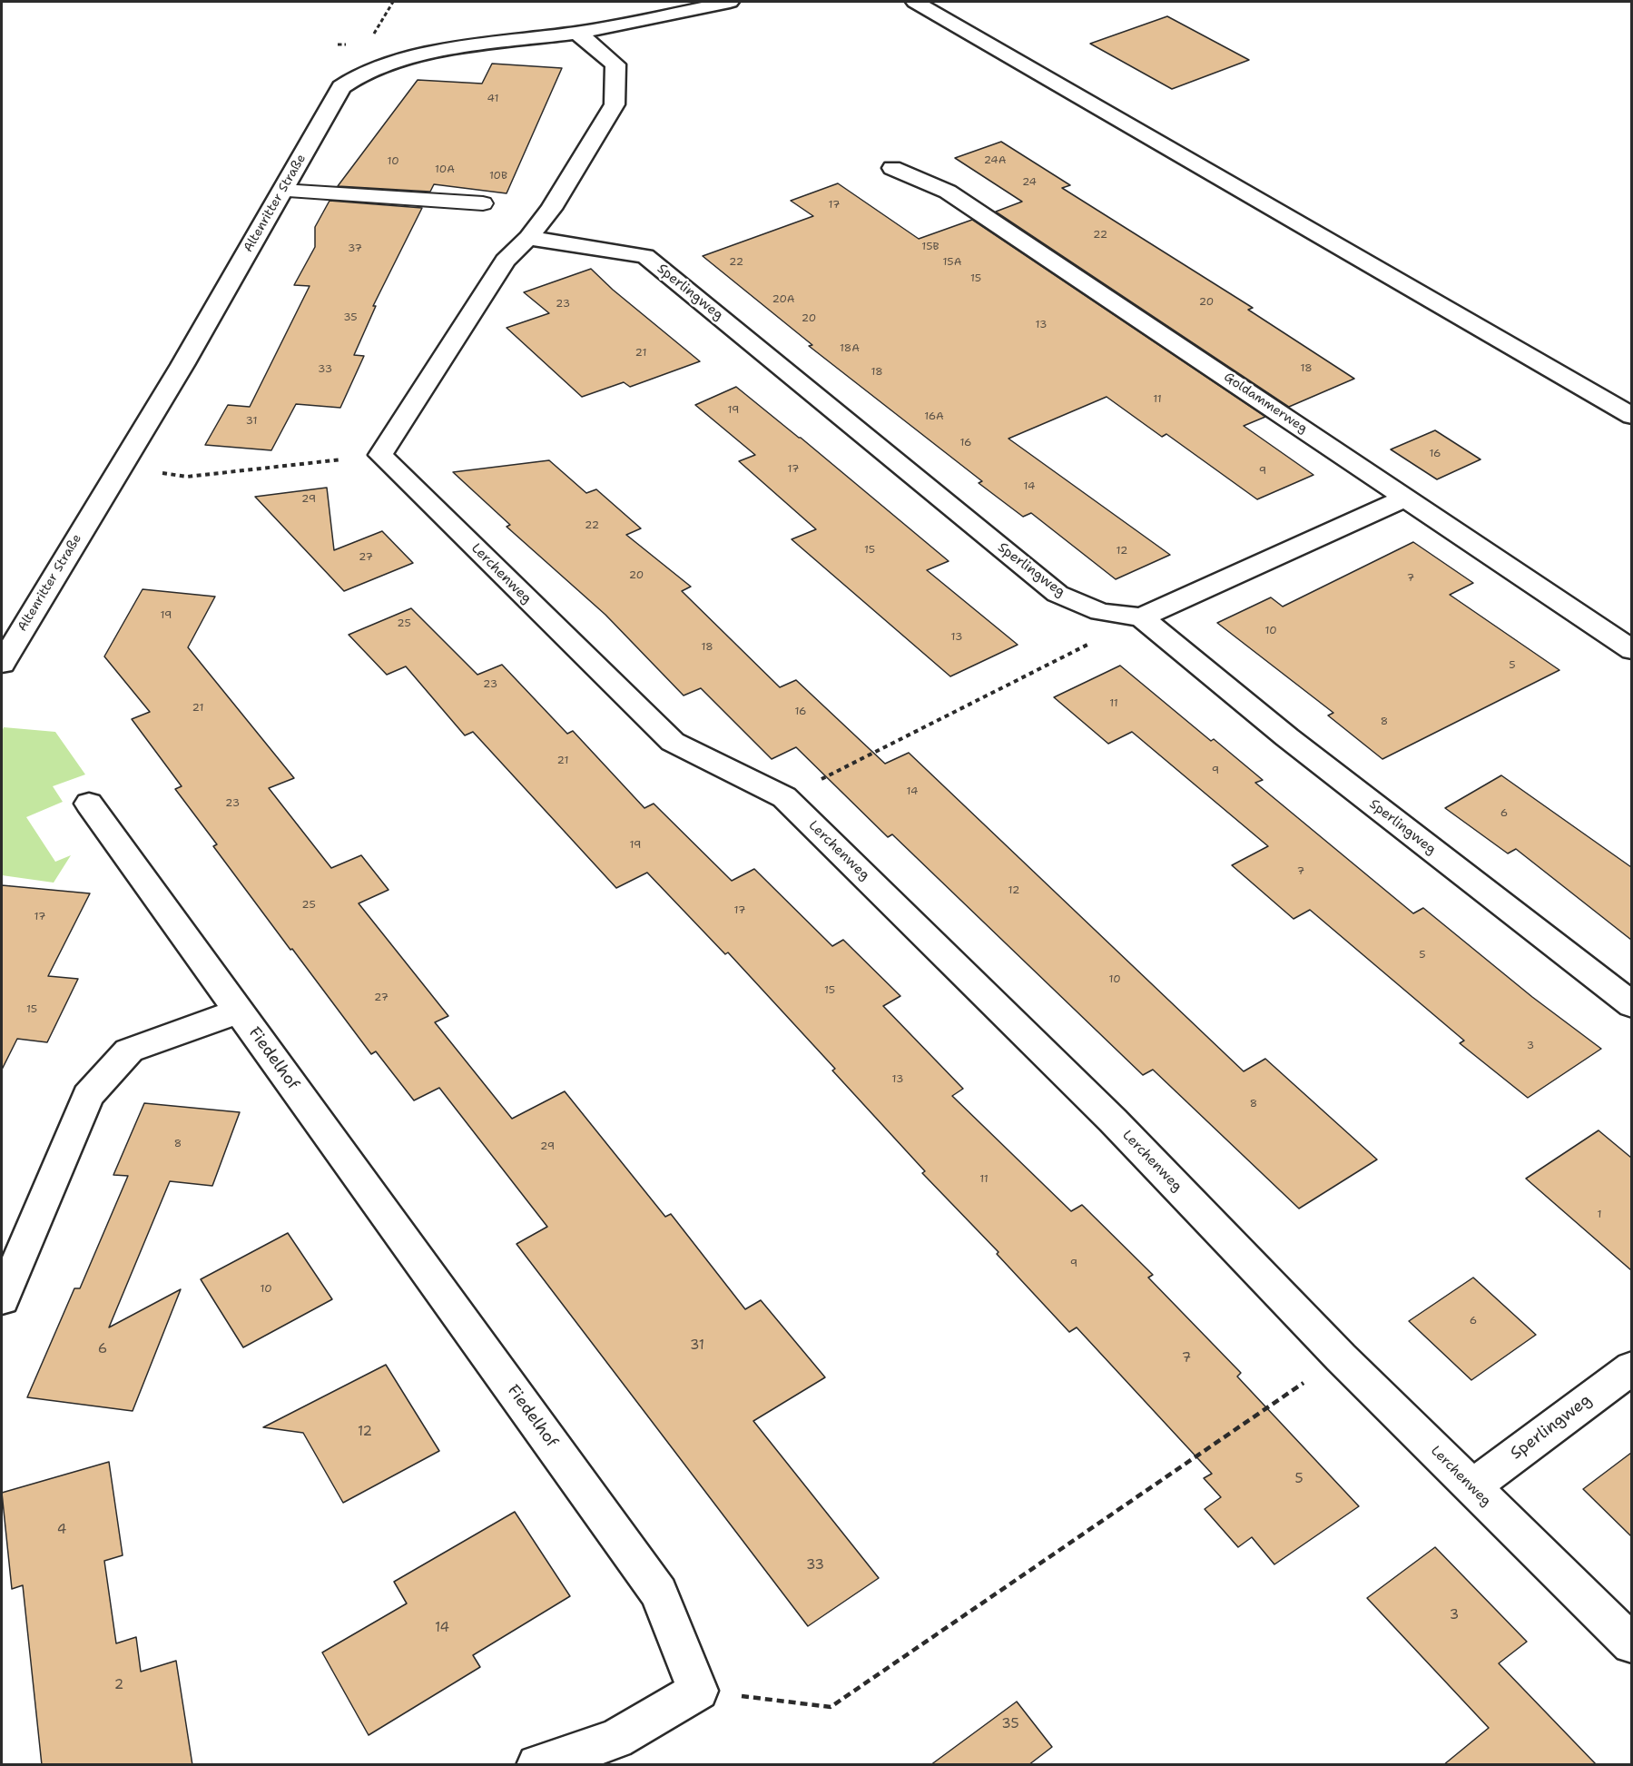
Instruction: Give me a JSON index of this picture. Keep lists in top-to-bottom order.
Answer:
{
  "streets": {
    "street": [
      "Altenritter Straße",
      "Sperlingweg",
      "Goldammerweg",
      "Lerchenweg",
      "Fiedelhof"
    ]
  },
  "crossings": [
    ["Sperlingweg", "Lerchenweg"]
  ],
  "house_numbers": [
    "41",
    "24A",
    "10",
    "10A",
    "10B",
    "24",
    "17",
    "22",
    "15B",
    "37",
    "22",
    "15A",
    "15",
    "20A",
    "20",
    "23",
    "35",
    "20",
    "13",
    "18A",
    "21",
    "18",
    "33",
    "18",
    "11",
    "19",
    "16A",
    "31",
    "16",
    "16",
    "17",
    "9",
    "14",
    "29",
    "22",
    "15",
    "12",
    "27",
    "20",
    "7",
    "19",
    "25",
    "10",
    "13",
    "18",
    "5",
    "23",
    "11",
    "21",
    "16",
    "8",
    "21",
    "9",
    "14",
    "23",
    "6",
    "19",
    "7",
    "12",
    "25",
    "17",
    "17",
    "5",
    "10",
    "15",
    "27",
    "15",
    "3",
    "13",
    "8",
    "8",
    "29",
    "11",
    "1",
    "9",
    "10",
    "6",
    "31",
    "6",
    "7",
    "12",
    "5",
    "4",
    "33",
    "3",
    "14",
    "2",
    "35"
  ]
}
